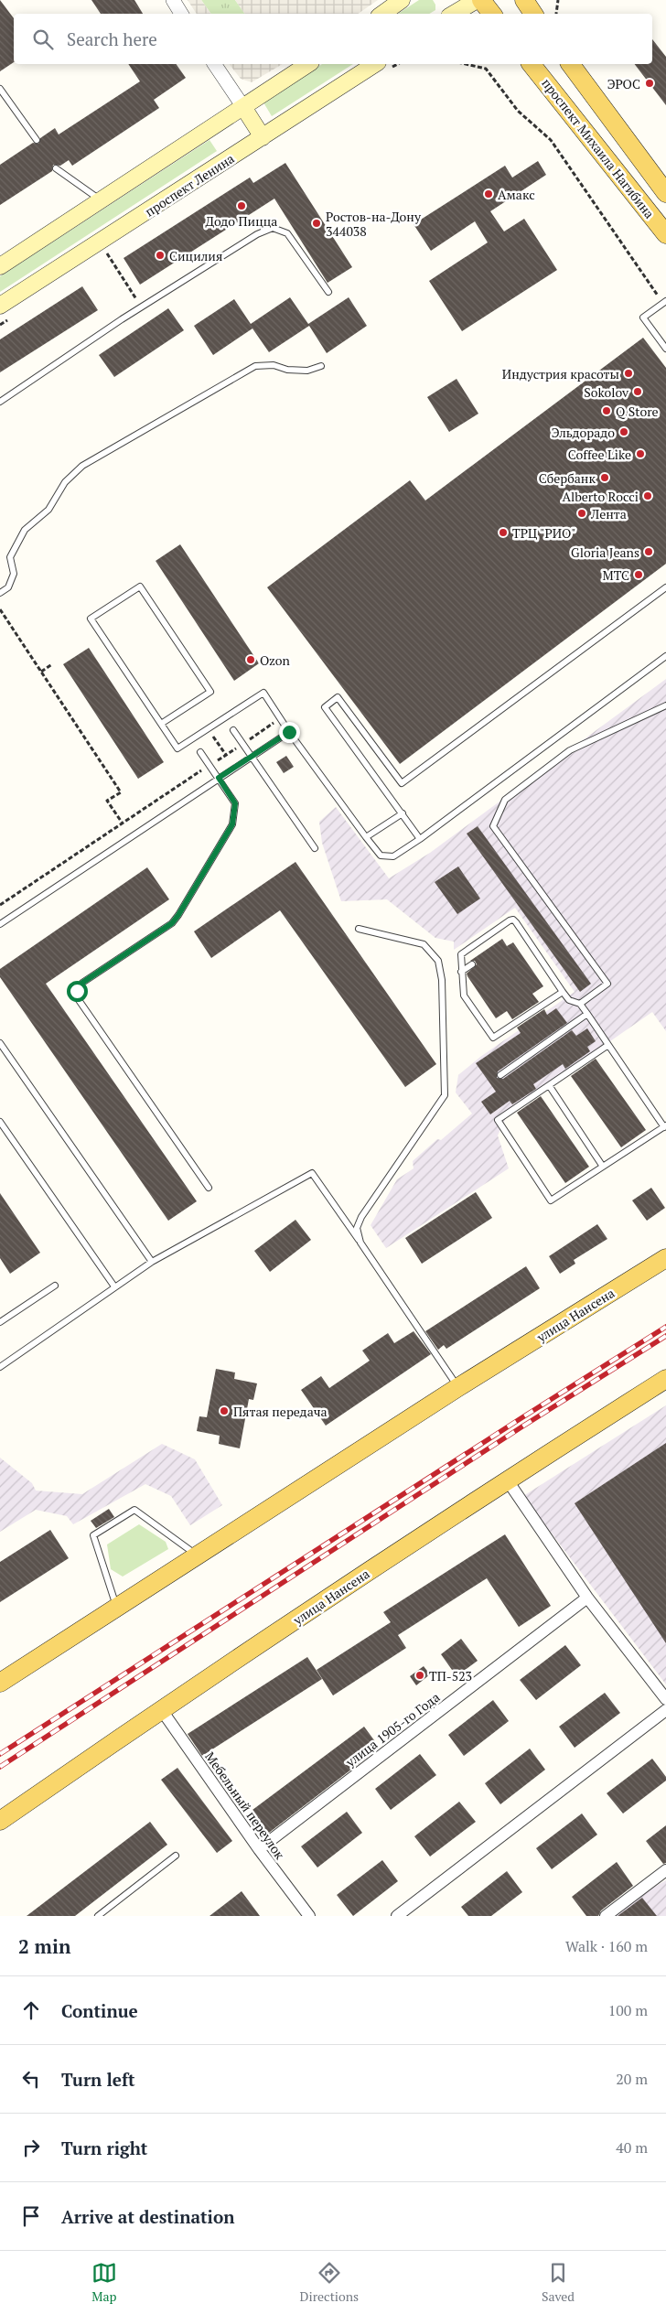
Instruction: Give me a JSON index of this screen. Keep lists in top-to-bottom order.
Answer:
{
  "streets": {
    "main road": ["проспект Михаила Нагибина", "проспект Ленина", "улица Нансена"],
    "street": ["улица 1905-го Года", "Мебельный переулок"]
  },
  "crossings": [
    ["улица Нансена", "Мебельный переулок"],
    ["улица 1905-го Года", "Мебельный переулок"]
  ],
  "places": [
    "ЭРОС",
    "Амакс",
    "Додо Пицца",
    "Ростов-на-Дону 344038",
    "Сицилия",
    "Индустрия красоты",
    "Sokolov",
    "Q Store",
    "Эльдорадо",
    "Coffee Like",
    "Сбербанк",
    "Alberto Rocci",
    "Лента",
    "ТРЦ \"РИО\"",
    "Gloria Jeans",
    "МТС",
    "Ozon",
    "Пятая передача",
    "ТП-523"
  ],
  "page": {
    "search": "Search here",
    "heading": ["2 min", "Walk · 160 m"],
    "list": [
      ["Continue", "100 m"],
      ["Turn left", "20 m"],
      ["Turn right", "40 m"],
      "Arrive at destination"
    ],
    "nav": ["Map", "Directions", "Saved"]
  }
}
